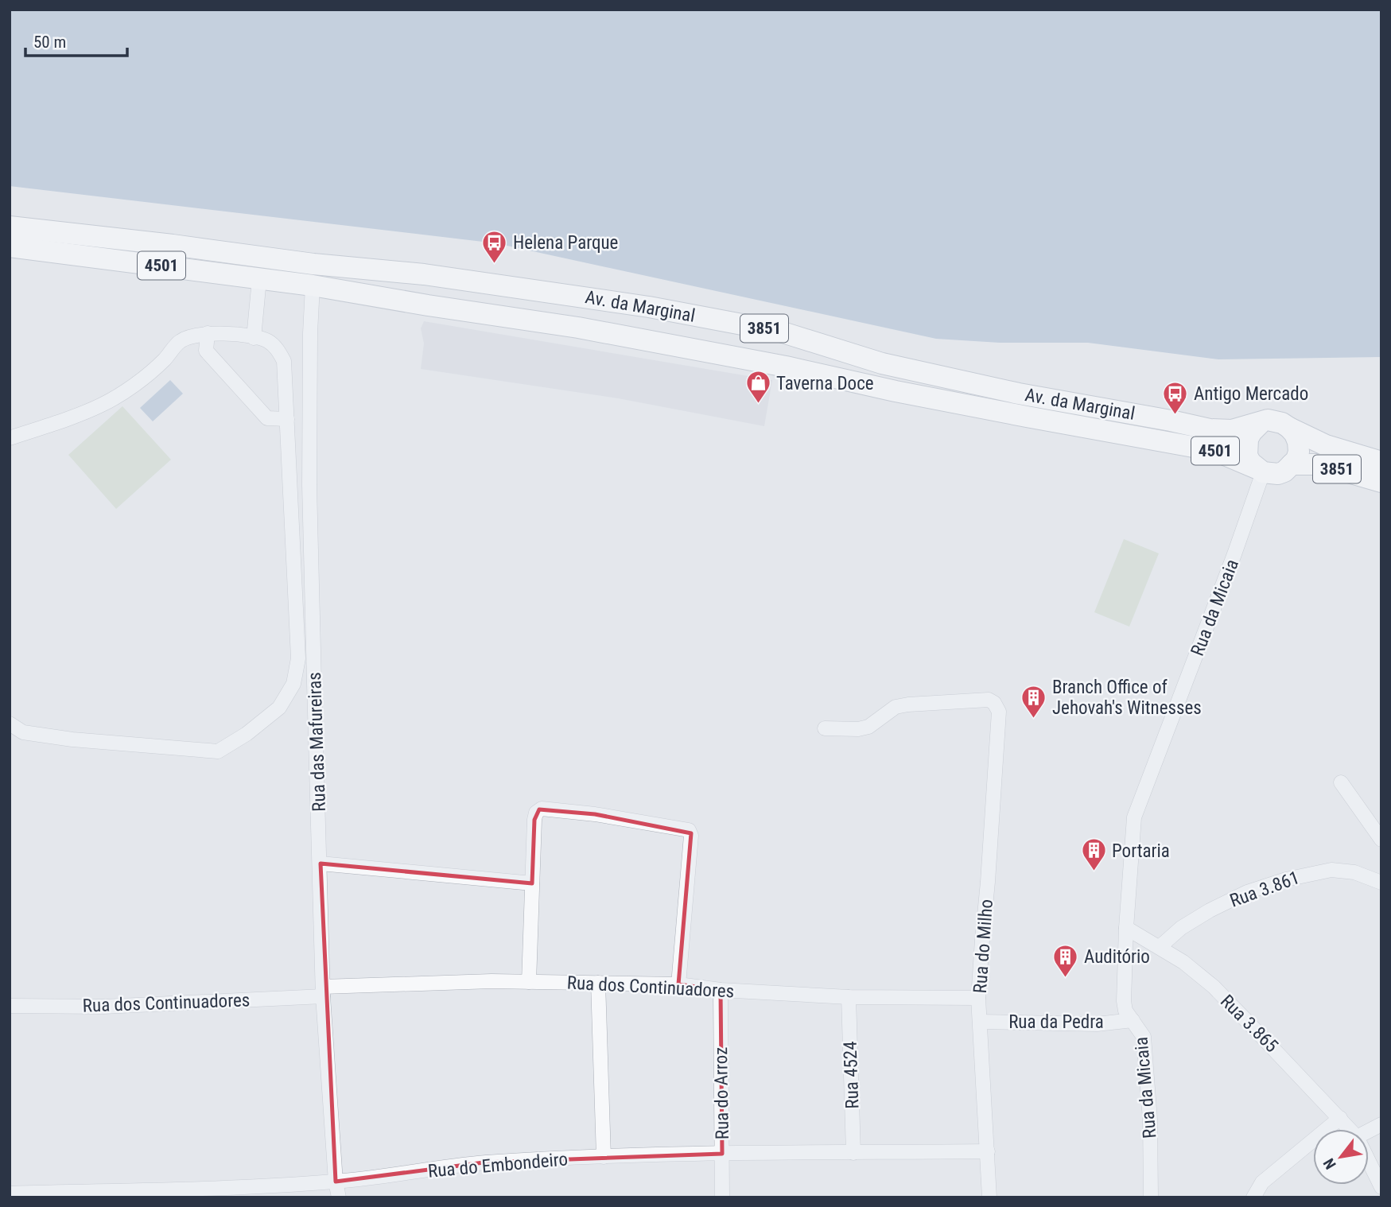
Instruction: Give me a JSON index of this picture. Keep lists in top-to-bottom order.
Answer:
{
  "streets": {
    "main road": ["4501", "Av. da Marginal", "3851"],
    "street": [
      "Rua da Micaia",
      "Rua das Mafureiras",
      "Rua 3.861",
      "Rua do Milho",
      "Rua dos Continuadores",
      "Rua da Pedra",
      "Rua 3.865",
      "Rua 4524",
      "Rua do Arroz",
      "Rua do Embondeiro"
    ]
  },
  "crossings": [
    ["Av. da Marginal", "3851"],
    ["Av. da Marginal", "Rua da Micaia"],
    ["Av. da Marginal", "Rua das Mafureiras"],
    ["3851", "Rua da Micaia"],
    ["Rua da Micaia", "Rua da Pedra"],
    ["Rua da Micaia", "Rua 3.865"],
    ["Rua das Mafureiras", "Rua dos Continuadores"],
    ["Rua das Mafureiras", "Rua do Embondeiro"],
    ["Rua 3.861", "Rua 3.865"],
    ["Rua do Milho", "Rua dos Continuadores"],
    ["Rua do Milho", "Rua da Pedra"],
    ["Rua do Milho", "Rua do Embondeiro"],
    ["Rua dos Continuadores", "Rua 4524"],
    ["Rua dos Continuadores", "Rua do Arroz"],
    ["Rua 4524", "Rua do Embondeiro"],
    ["Rua do Arroz", "Rua do Embondeiro"]
  ],
  "places": {
    "bus stop": ["Helena Parque", "Antigo Mercado"],
    "shop": ["Taverna Doce"],
    "building": ["Branch Office of Jehovah's Witnesses", "Portaria", "Auditório"]
  },
  "scale_bar": "50 m",
  "north": "bottom left"
}
